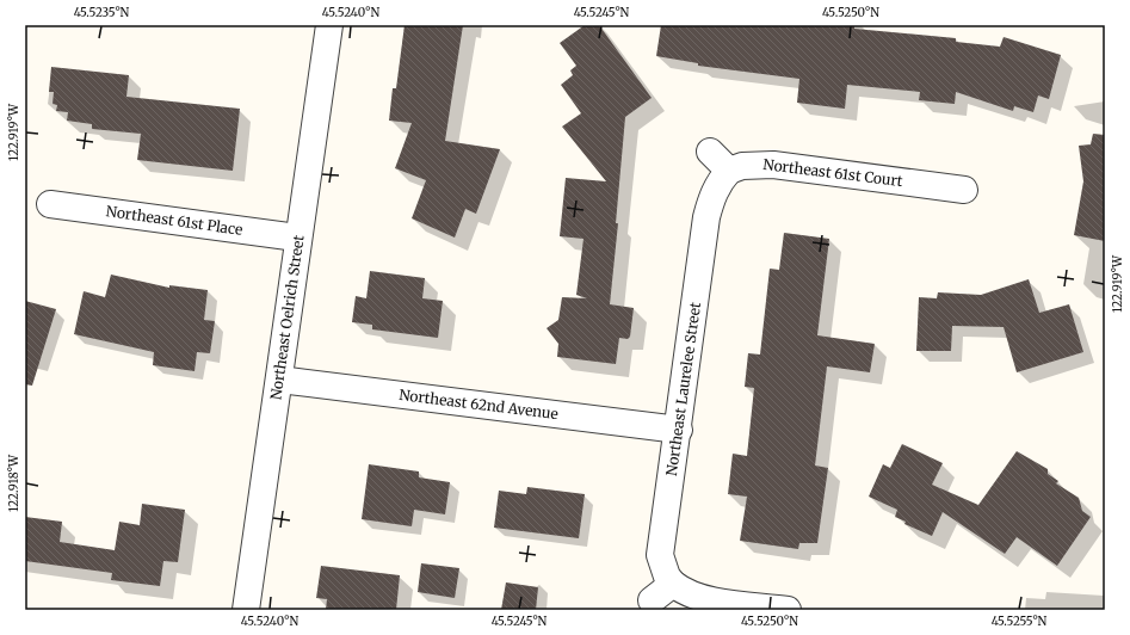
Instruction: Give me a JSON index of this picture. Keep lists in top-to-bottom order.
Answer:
{
  "streets": {
    "street": [
      "Northeast 61st Court",
      "Northeast 61st Place",
      "Northeast Oelrich Street",
      "Northeast Laurelee Street",
      "Northeast 62nd Avenue"
    ]
  },
  "crossings": [
    ["Northeast 61st Court", "Northeast Laurelee Street"],
    ["Northeast 61st Place", "Northeast Oelrich Street"],
    ["Northeast Oelrich Street", "Northeast 62nd Avenue"],
    ["Northeast Laurelee Street", "Northeast 62nd Avenue"]
  ],
  "coordinates": [
    "45.5235°N",
    "45.5240°N",
    "45.5245°N",
    "45.5250°N",
    "122.919°W",
    "122.918°W",
    "45.5255°N"
  ]
}
